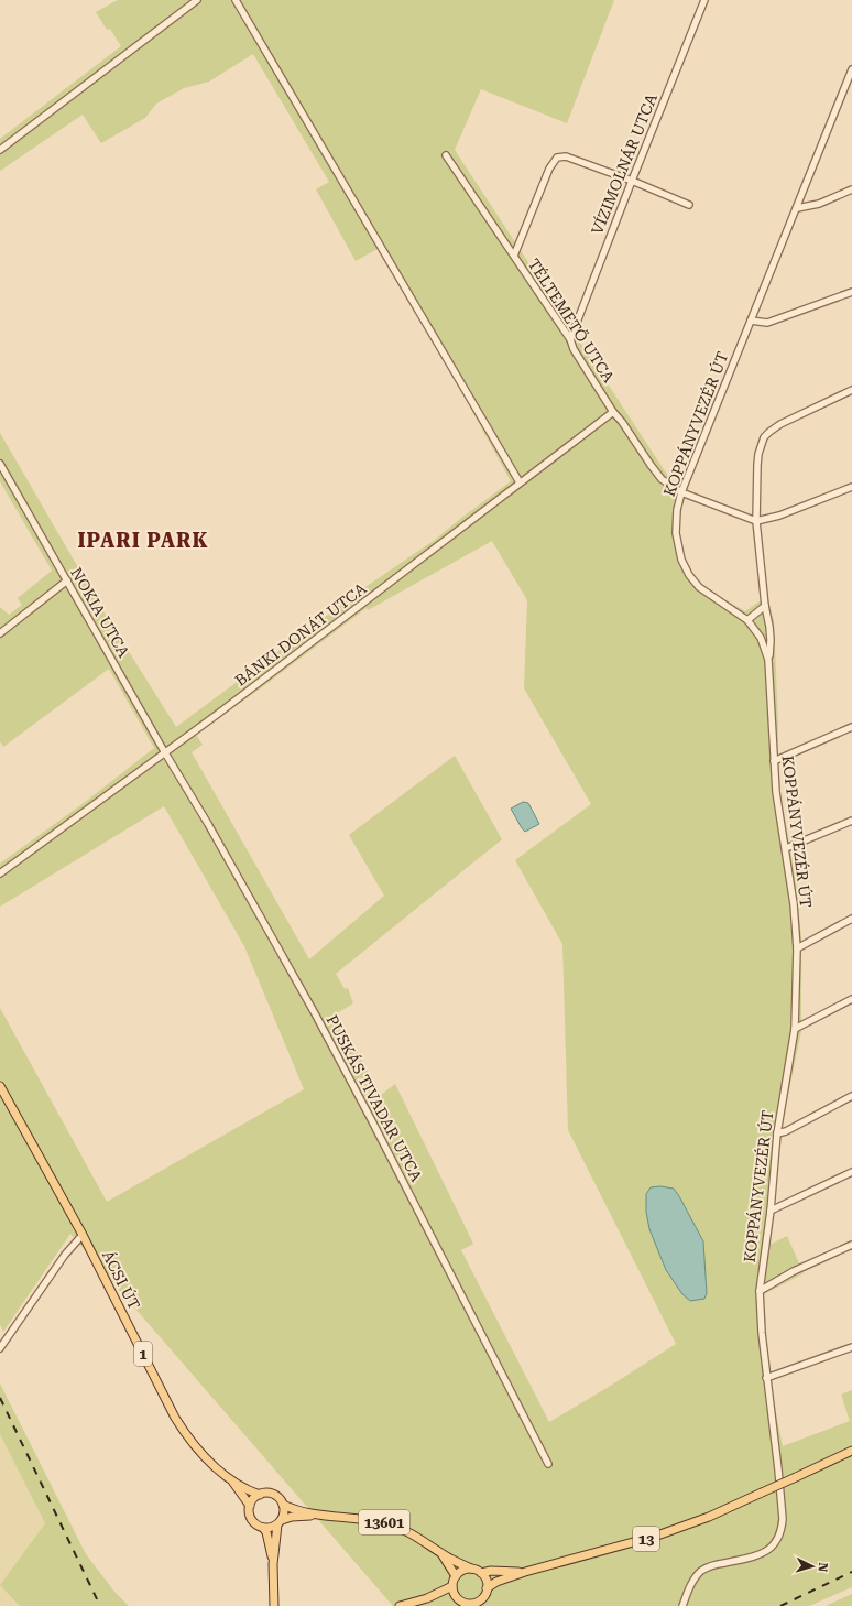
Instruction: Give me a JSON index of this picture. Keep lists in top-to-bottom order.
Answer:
{
  "streets": {
    "main road": [
      "ÁCSI ÚT",
      "1",
      "13601",
      "13"
    ],
    "street": [
      "VÍZIMOLNÁR UTCA",
      "TÉLTEMETŐ UTCA",
      "KOPPÁNYVEZÉR ÚT",
      "NOKIA UTCA",
      "BÁNKI DONÁT UTCA",
      "PUSKÁS TIVADAR UTCA"
    ]
  },
  "crossings": [
    ["VÍZIMOLNÁR UTCA", "TÉLTEMETŐ UTCA"],
    ["TÉLTEMETŐ UTCA", "KOPPÁNYVEZÉR ÚT"],
    ["TÉLTEMETŐ UTCA", "BÁNKI DONÁT UTCA"],
    ["NOKIA UTCA", "BÁNKI DONÁT UTCA"],
    ["NOKIA UTCA", "PUSKÁS TIVADAR UTCA"],
    ["BÁNKI DONÁT UTCA", "PUSKÁS TIVADAR UTCA"],
    ["ÁCSI ÚT", "1"],
    ["ÁCSI ÚT", "13601"],
    ["1", "13601"],
    ["13601", "13"]
  ],
  "districts": ["IPARI PARK"],
  "north": "right"
}
